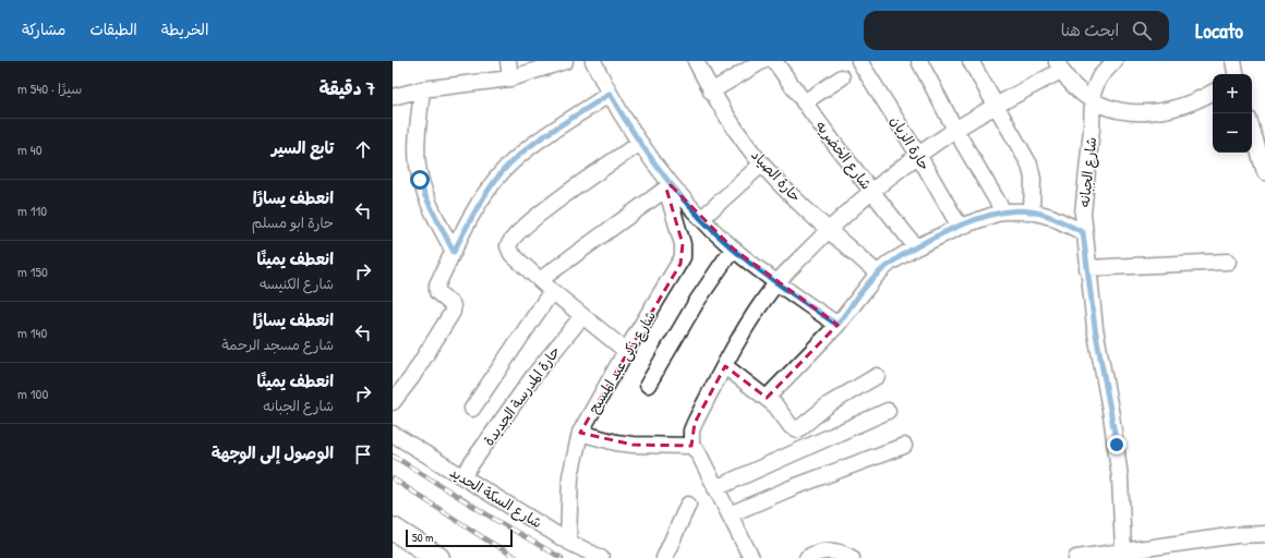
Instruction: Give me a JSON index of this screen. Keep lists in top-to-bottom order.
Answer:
{
  "streets": {
    "street": [
      "حارة الزيان",
      "شارع الخضريه",
      "شارع الجبانه",
      "حارة الصياد",
      "شارع ذكى عبد المسيح",
      "حارة المدرسة الجديدة",
      "شارع السكة الحديد"
    ]
  },
  "crossings": [
    ["شارع ذكى عبد المسيح", "شارع السكة الحديد"],
    ["حارة المدرسة الجديدة", "شارع السكة الحديد"]
  ],
  "scale_bar": "50 m",
  "page": {
    "header": "Locato",
    "search": "ابحث هنا",
    "nav": ["الخريطة", "الطبقات", "مشاركة"],
    "heading": ["7 دقيقة", "سيرًا · 540 m"],
    "map_buttons": ["+", "−"],
    "list": [
      ["تابع السير", "40 m"],
      ["انعطف يسارًا", "حارة ابو مسلم", "110 m"],
      ["انعطف يمينًا", "شارع الكنيسه", "150 m"],
      ["انعطف يسارًا", "شارع مسجد الرحمة", "140 m"],
      ["انعطف يمينًا", "شارع الجبانه", "100 m"],
      "الوصول إلى الوجهة"
    ],
    "scale": "50 m"
  }
}
